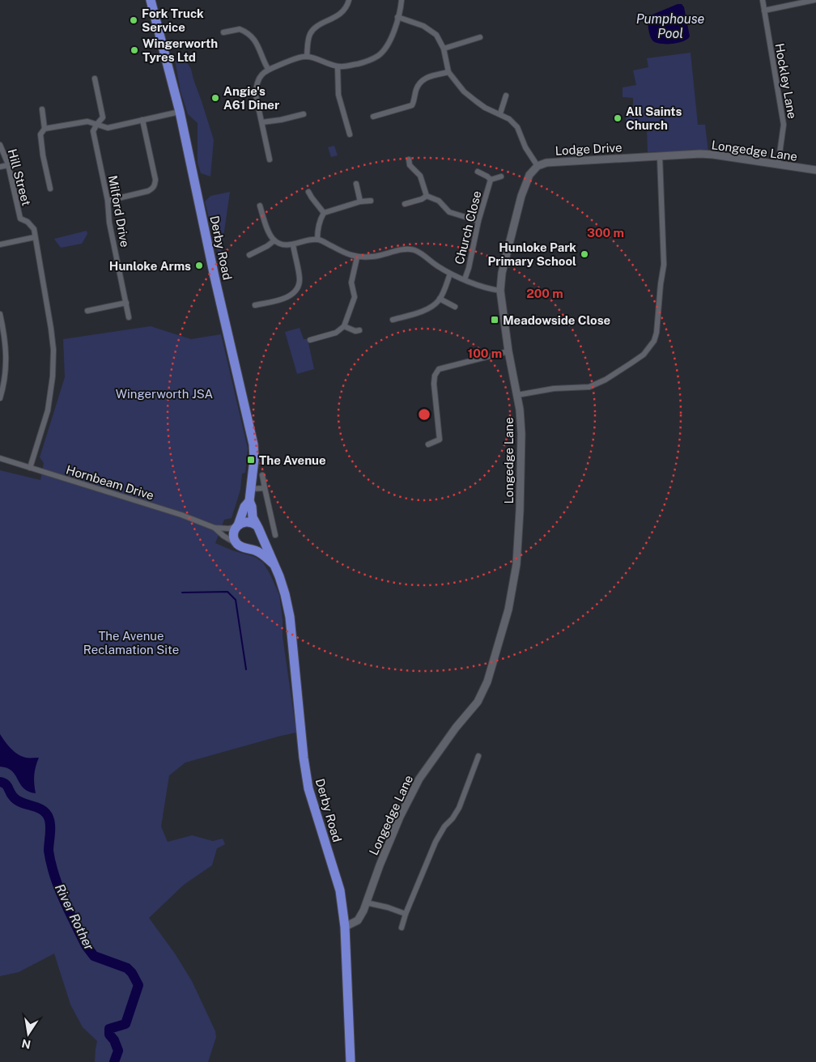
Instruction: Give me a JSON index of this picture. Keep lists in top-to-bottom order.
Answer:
{
  "streets": {
    "highway": ["Derby Road"],
    "street": [
      "Hockley Lane",
      "Lodge Drive",
      "Longedge Lane",
      "Hill Street",
      "Milford Drive",
      "Church Close",
      "Hornbeam Drive"
    ]
  },
  "crossings": [
    ["Hockley Lane", "Longedge Lane"],
    ["Lodge Drive", "Longedge Lane"],
    ["Longedge Lane", "Derby Road"],
    ["Hill Street", "Hornbeam Drive"],
    ["Derby Road", "Hornbeam Drive"]
  ],
  "water": ["Pumphouse Pool", "River Rother"],
  "parks": ["Wingerworth JSA", "The Avenue Reclamation Site"],
  "places": {
    "other": [
      "Fork Truck Service",
      "Wingerworth Tyres Ltd",
      "Angie's A61 Diner",
      "All Saints Church",
      "Hunloke Park Primary School",
      "Hunloke Arms"
    ],
    "transit": ["Meadowside Close", "The Avenue"]
  },
  "north": "bottom",
  "rings": ["300 m", "200 m", "100 m"]
}
